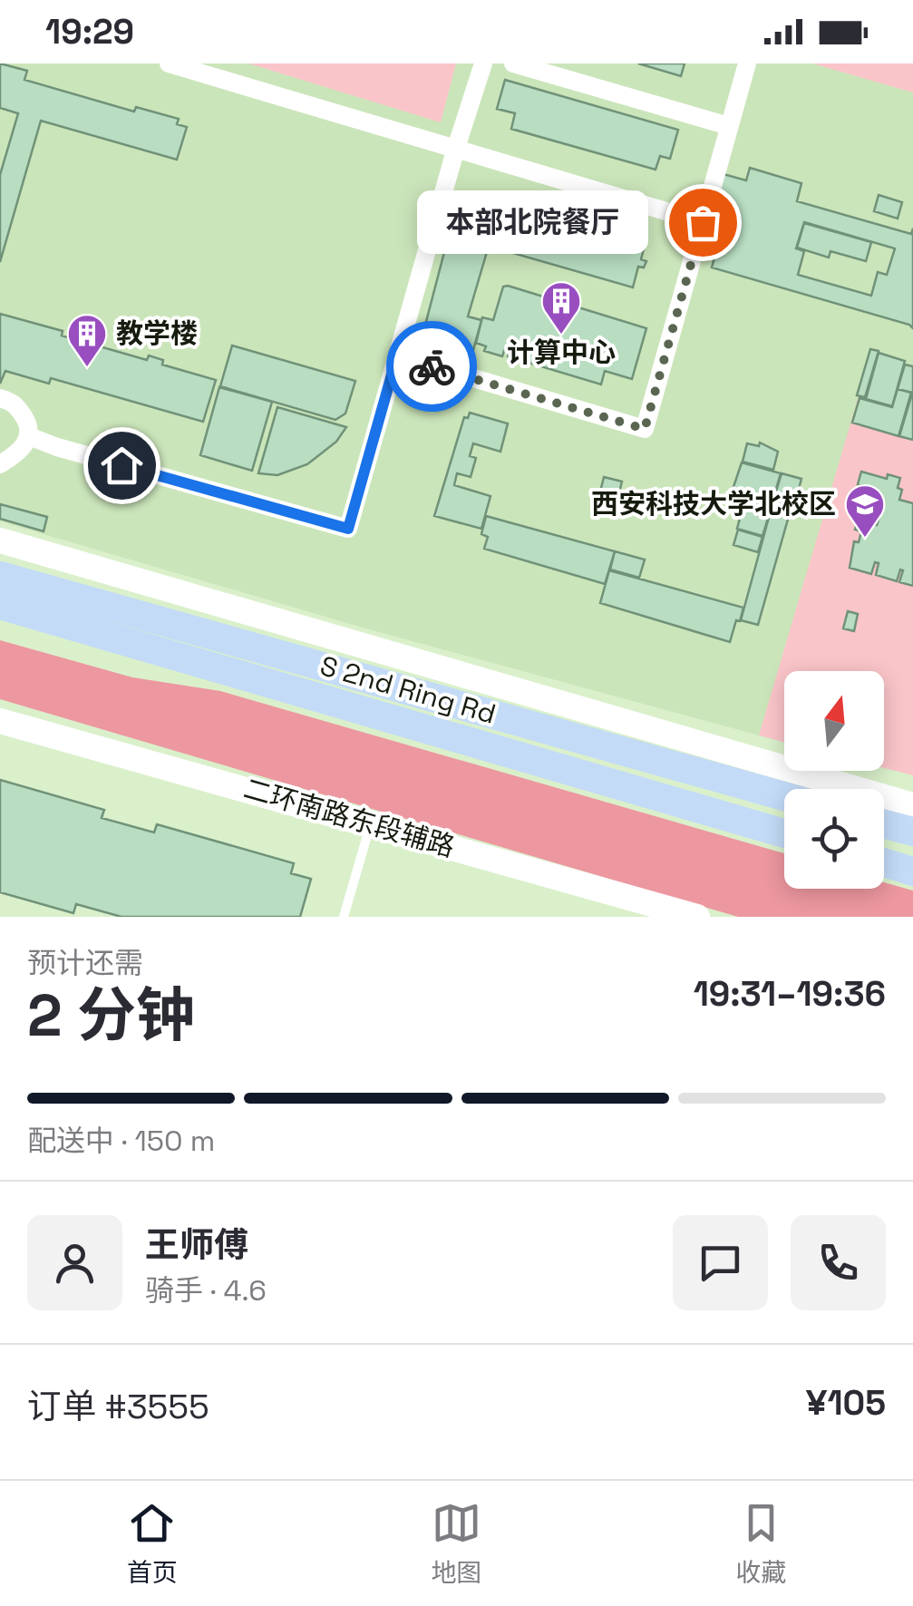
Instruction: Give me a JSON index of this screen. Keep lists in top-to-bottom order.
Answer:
{
  "streets": {
    "highway": ["S 2nd Ring Rd"],
    "main road": ["二环南路东段辅路"]
  },
  "places": {
    "other": ["本部北院餐厅"],
    "building": ["计算中心", "教学楼"],
    "school or university": ["西安科技大学北校区"]
  },
  "north": "top",
  "page": {
    "status": "19:29",
    "bubble": "本部北院餐厅",
    "heading": ["2 分钟", "预计还需", "19:31–19:36"],
    "panel": [
      "王师傅",
      "骑手 · 4.6",
      "订单 #3555",
      "¥105"
    ],
    "bar": "配送中 · 150 m",
    "tabs": ["首页", "地图", "收藏"]
  }
}
